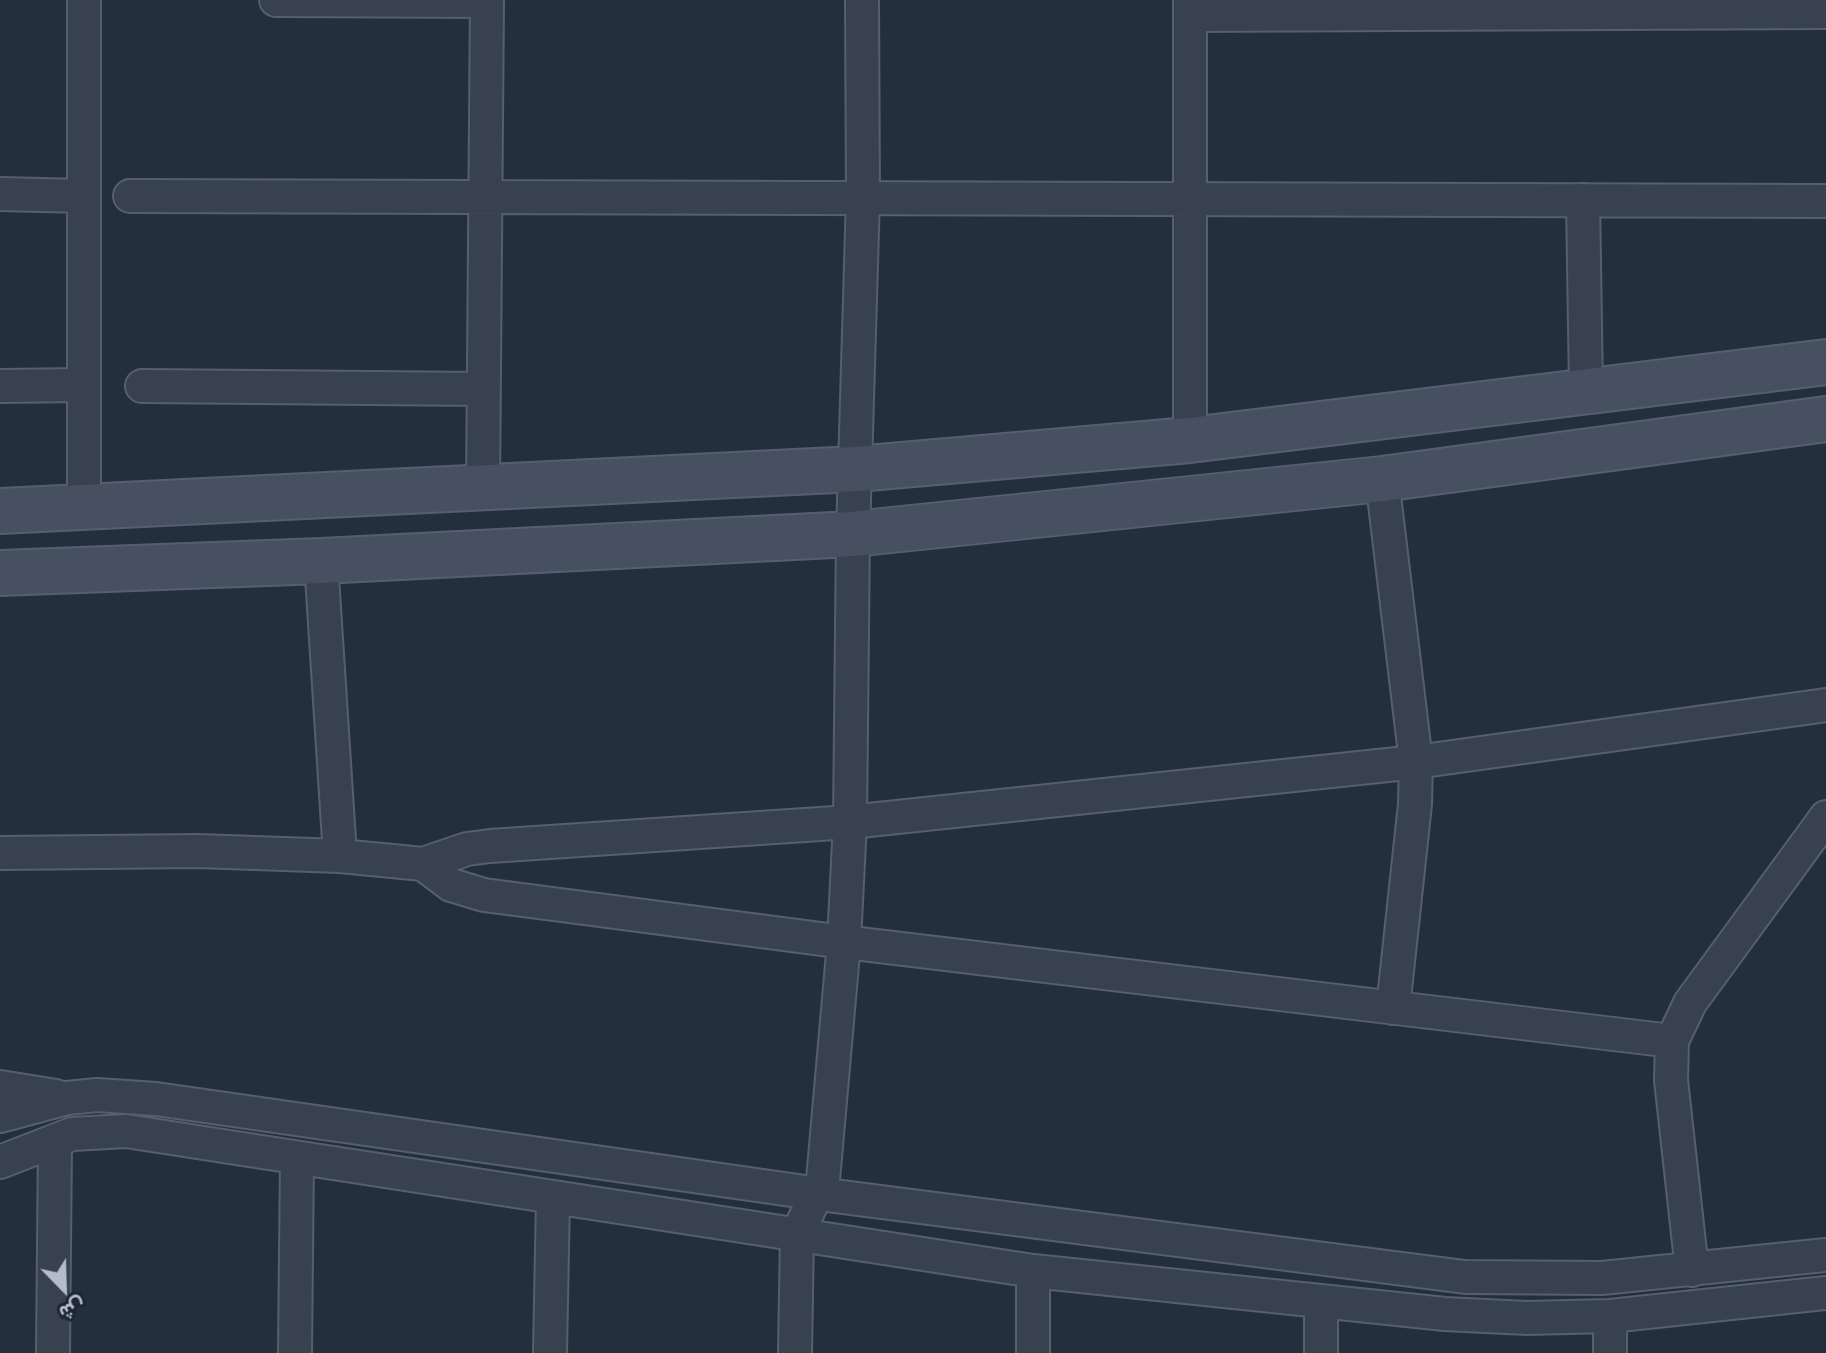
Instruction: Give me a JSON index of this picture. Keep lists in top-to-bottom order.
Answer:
{
  "north": "bottom right"
}
